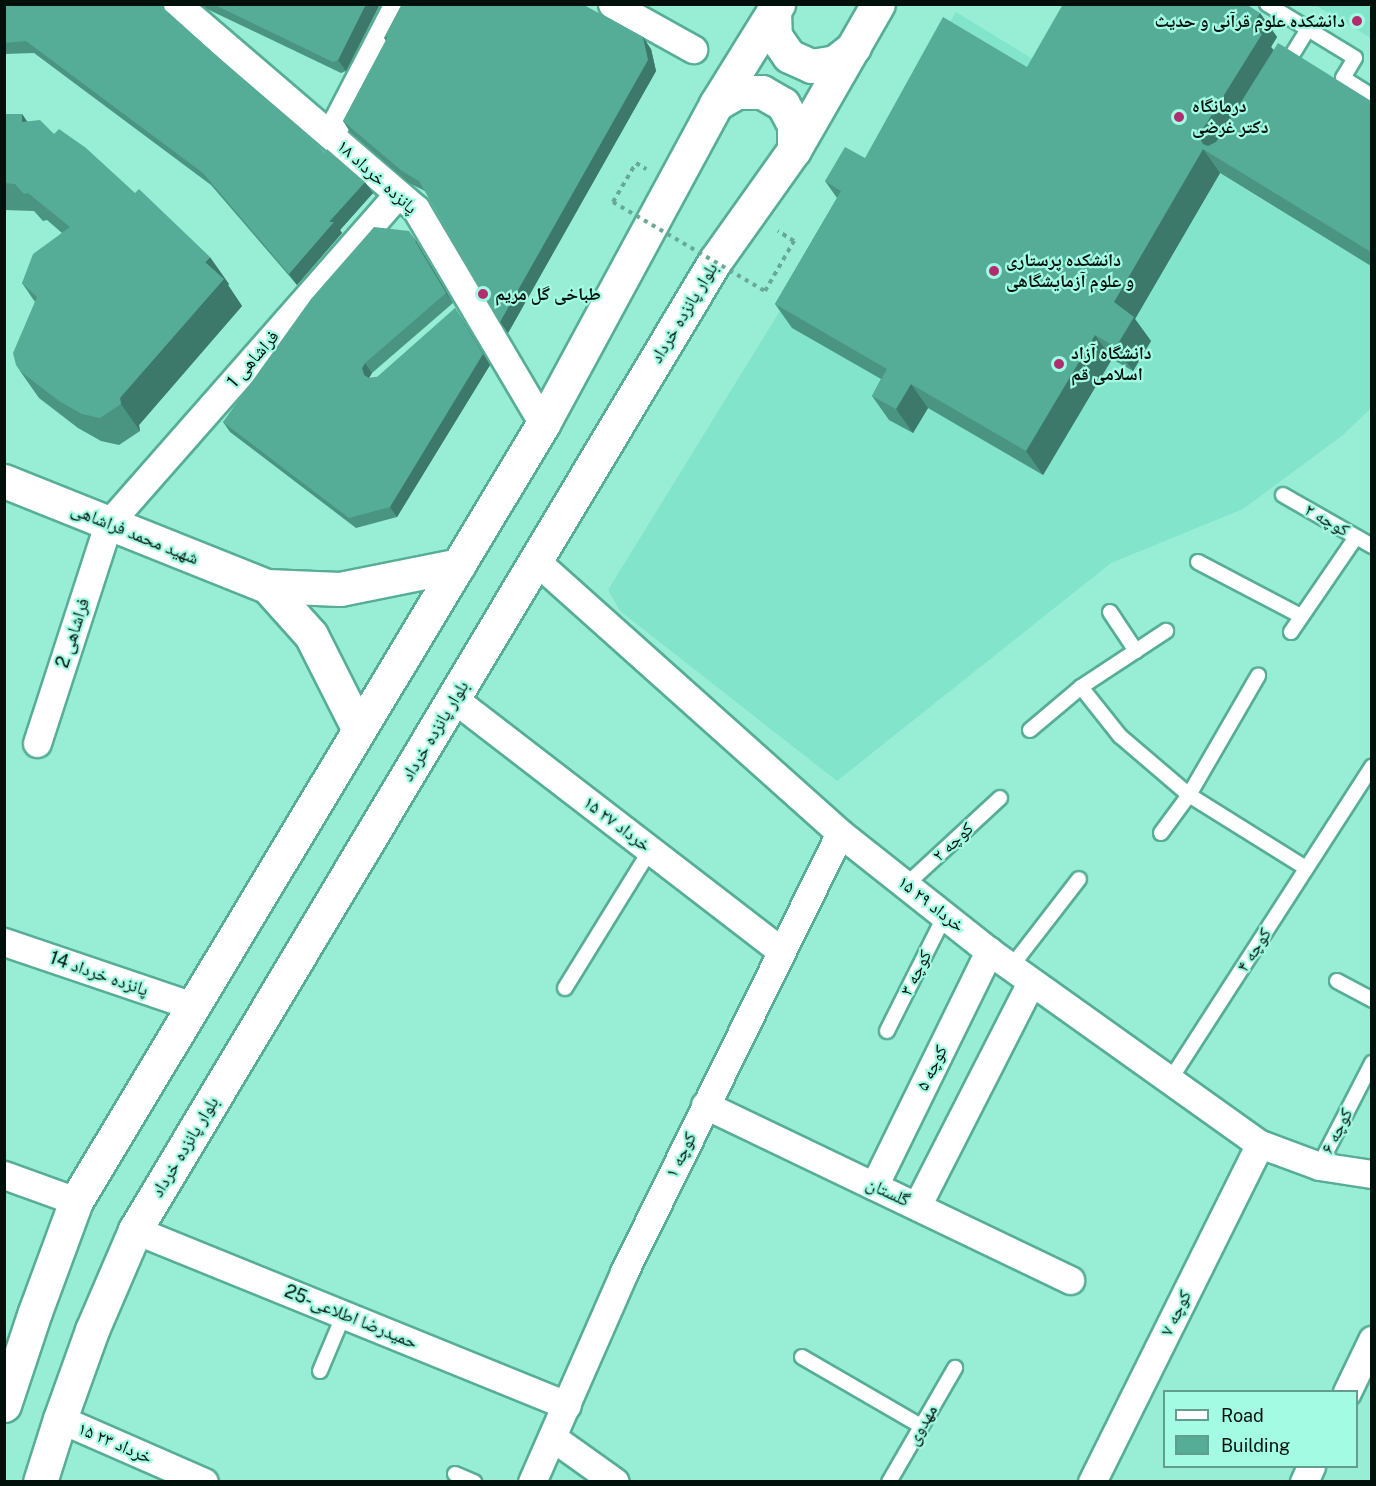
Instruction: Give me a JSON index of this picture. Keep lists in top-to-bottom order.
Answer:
{
  "streets": {
    "main road": ["بلوار پانزده خرداد", "شهید محمد فراشاهی"],
    "street": [
      "پانزده خرداد ۱۸",
      "فراشاهی 1",
      "فراشاهی 2",
      "۱۵ خرداد ۲۷",
      "۱۵ خرداد ۲۹",
      "پانزده خرداد 14",
      "کوچه ۵",
      "کوچه ۱",
      "گلستان",
      "کوچه ۷",
      "حمیدرضا اطلاعی-25",
      "۱۵ خرداد ۲۳"
    ],
    "lane": [
      "کوچه ۲",
      "کوچه ۴",
      "کوچه ۳",
      "کوچه ۶",
      "مهدوی"
    ]
  },
  "crossings": [
    ["پانزده خرداد ۱۸", "فراشاهی 1"],
    ["بلوار پانزده خرداد", "۱۵ خرداد ۲۷"],
    ["بلوار پانزده خرداد", "۱۵ خرداد ۲۹"],
    ["بلوار پانزده خرداد", "حمیدرضا اطلاعی-25"],
    ["بلوار پانزده خرداد", "۱۵ خرداد ۲۳"],
    ["فراشاهی 1", "شهید محمد فراشاهی"],
    ["فراشاهی 1", "فراشاهی 2"],
    ["کوچه ۲", "۱۵ خرداد ۲۹"],
    ["شهید محمد فراشاهی", "فراشاهی 2"],
    ["۱۵ خرداد ۲۷", "کوچه ۱"],
    ["۱۵ خرداد ۲۹", "کوچه ۴"],
    ["۱۵ خرداد ۲۹", "کوچه ۳"],
    ["۱۵ خرداد ۲۹", "کوچه ۵"],
    ["۱۵ خرداد ۲۹", "کوچه ۶"],
    ["۱۵ خرداد ۲۹", "کوچه ۱"],
    ["۱۵ خرداد ۲۹", "کوچه ۷"],
    ["کوچه ۵", "گلستان"],
    ["کوچه ۱", "گلستان"],
    ["کوچه ۱", "حمیدرضا اطلاعی-25"]
  ],
  "places": [
    "دانشکده علوم قرآنی و حدیث",
    "درمانگاه دکتر غرضی",
    "دانشکده پرستاری و علوم آزمایشگاهی",
    "طباخی گل مریم",
    "دانشگاه آزاد اسلامی قم"
  ],
  "legend": ["Road", "Building"]
}
